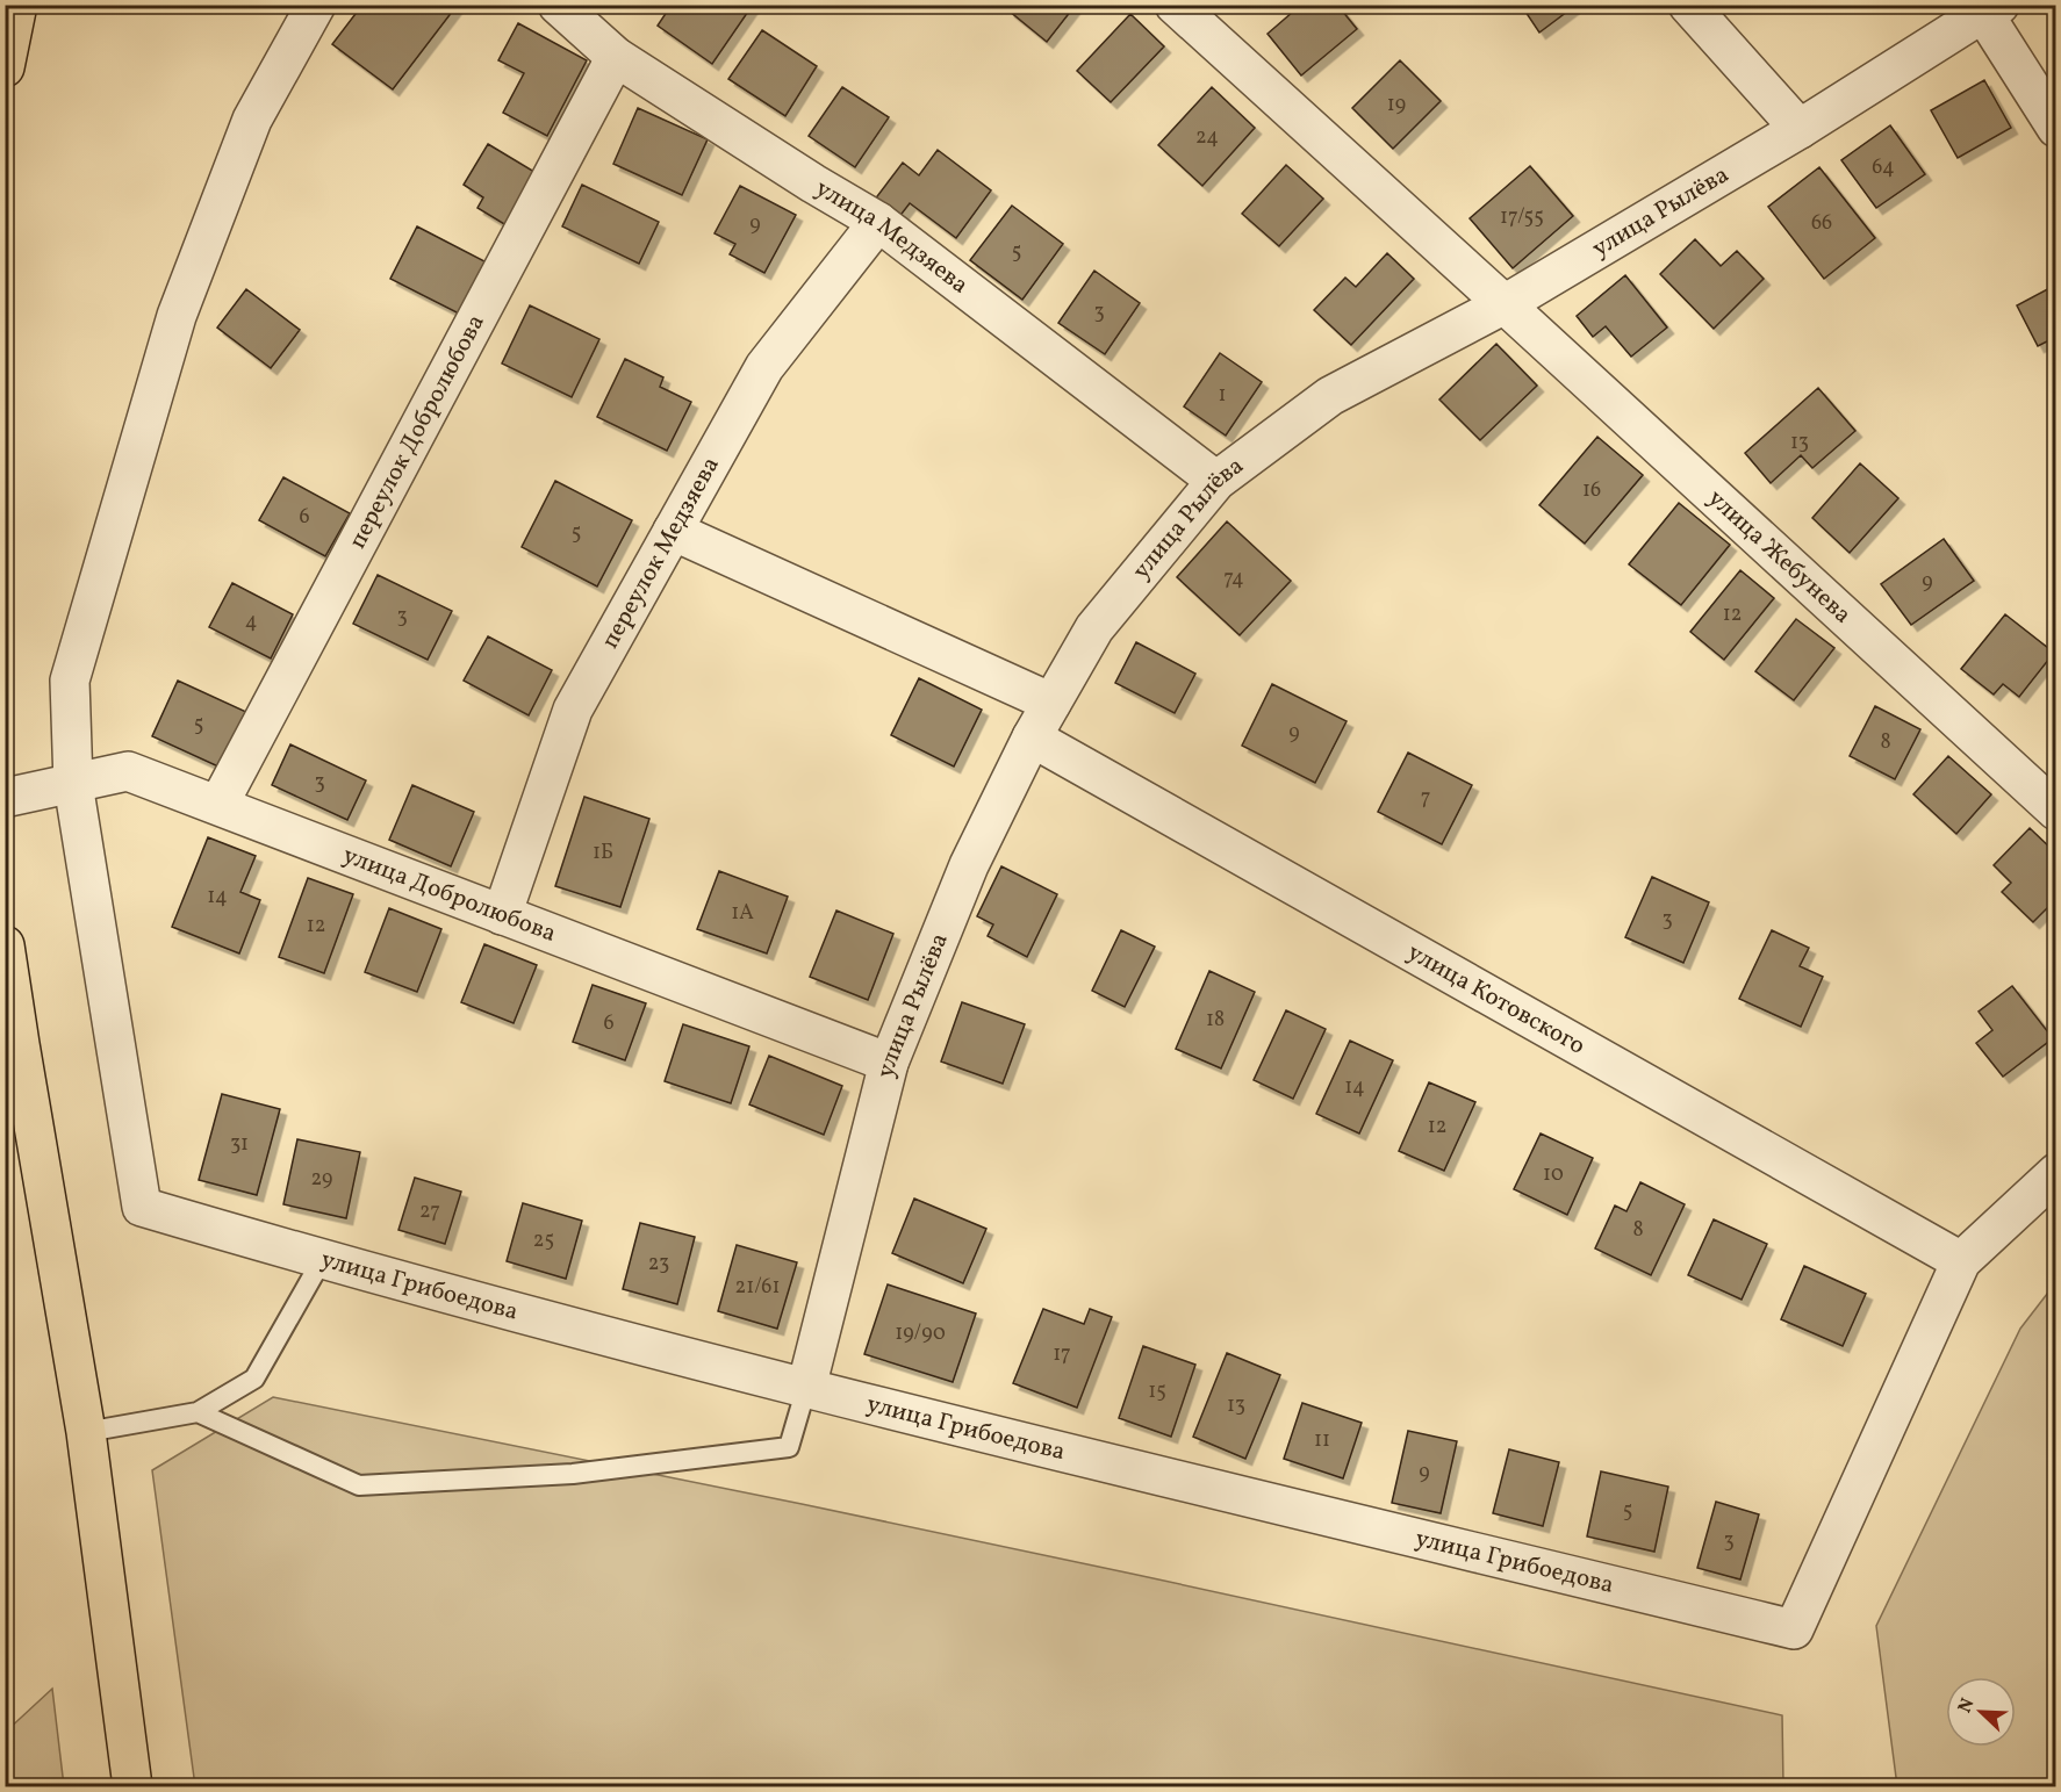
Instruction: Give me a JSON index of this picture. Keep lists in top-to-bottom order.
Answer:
{
  "streets": {
    "street": [
      "улица Рылёва",
      "улица Медзяева",
      "переулок Добролюбова",
      "переулок Медзяева",
      "улица Жебунева",
      "улица Добролюбова",
      "улица Котовского",
      "улица Грибоедова"
    ]
  },
  "crossings": [
    ["улица Рылёва", "улица Медзяева"],
    ["улица Рылёва", "улица Жебунева"],
    ["улица Рылёва", "улица Добролюбова"],
    ["улица Рылёва", "улица Котовского"],
    ["улица Рылёва", "улица Грибоедова"],
    ["улица Медзяева", "переулок Добролюбова"],
    ["улица Медзяева", "переулок Медзяева"],
    ["переулок Добролюбова", "улица Добролюбова"],
    ["переулок Медзяева", "улица Добролюбова"],
    ["улица Добролюбова", "улица Грибоедова"],
    ["улица Котовского", "улица Грибоедова"]
  ],
  "house_numbers": [
    "19",
    "24",
    "64",
    "17/55",
    "66",
    "9",
    "5",
    "3",
    "1",
    "13",
    "16",
    "6",
    "5",
    "74",
    "9",
    "12",
    "3",
    "4",
    "5",
    "9",
    "8",
    "3",
    "7",
    "1Б",
    "14",
    "1А",
    "3",
    "12",
    "18",
    "6",
    "14",
    "12",
    "31",
    "10",
    "29",
    "27",
    "8",
    "25",
    "23",
    "21/61",
    "19/90",
    "17",
    "15",
    "13",
    "11",
    "9",
    "5",
    "3"
  ],
  "north": "top left"
}
